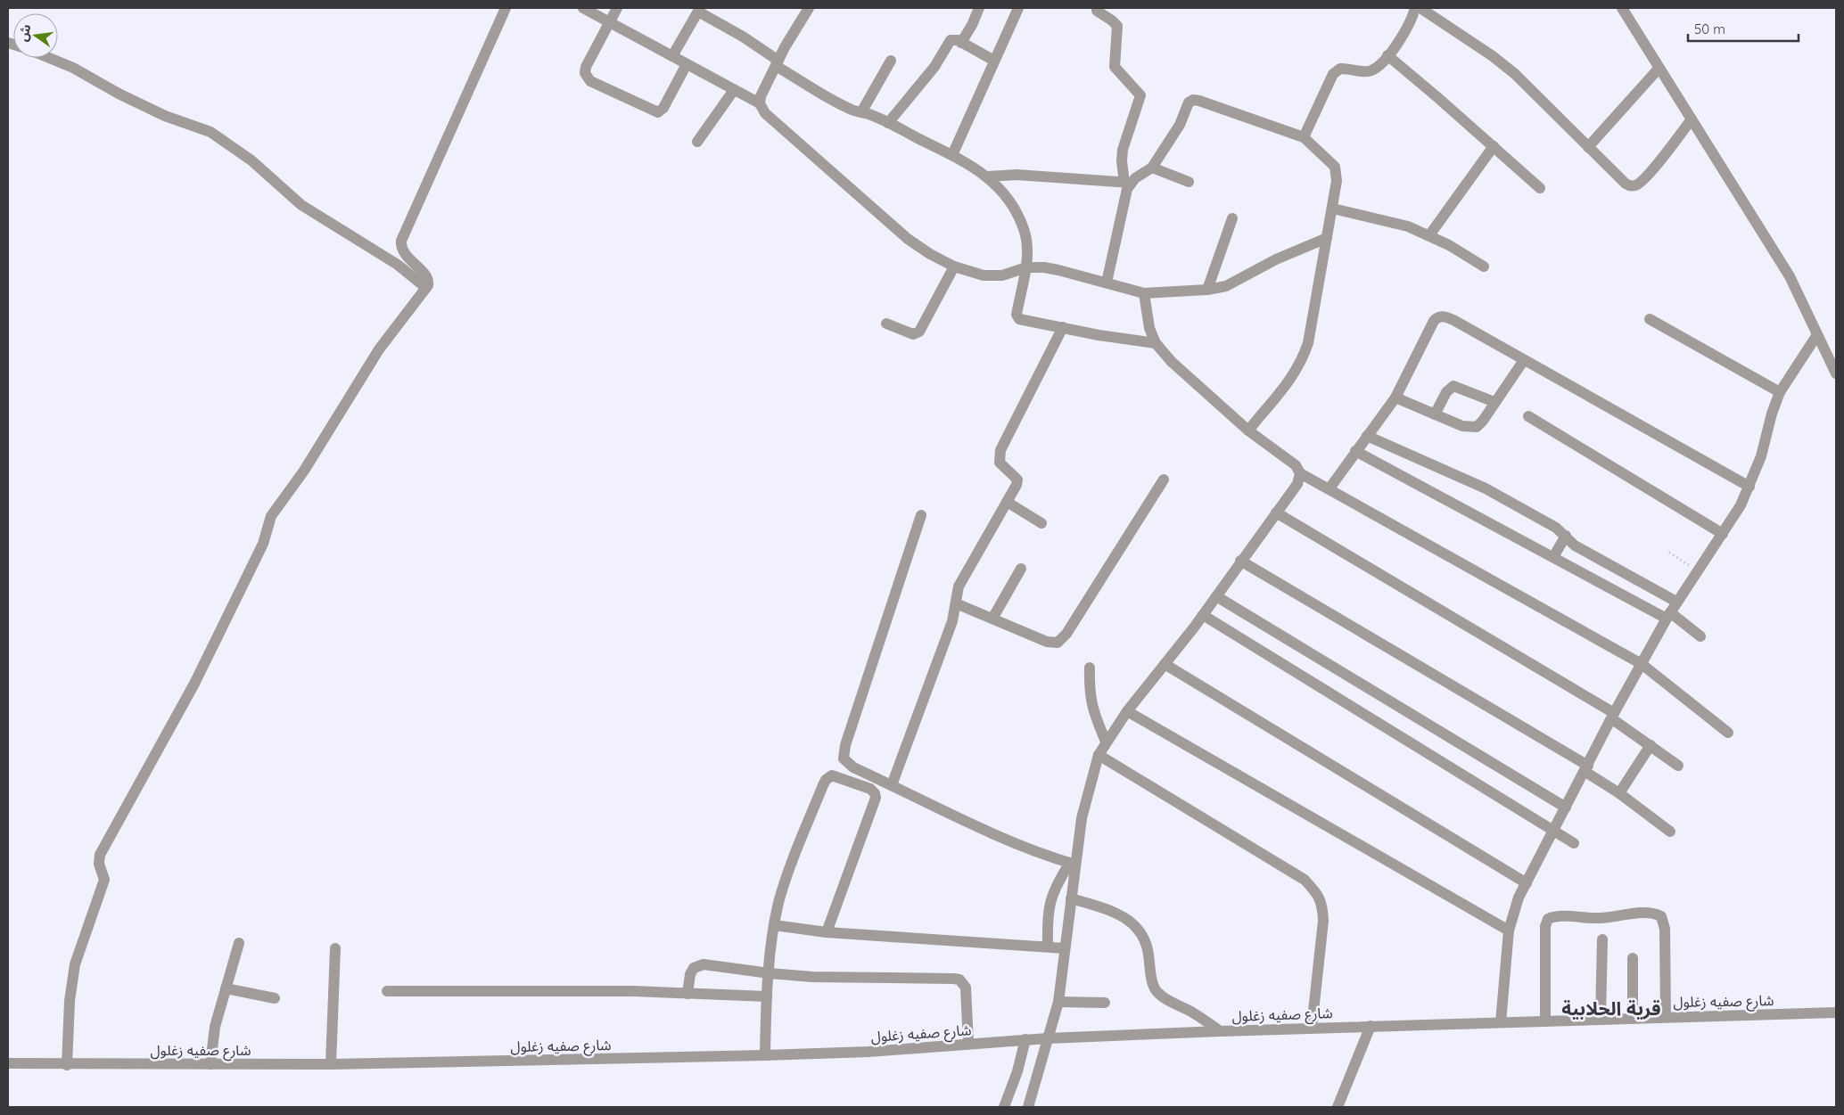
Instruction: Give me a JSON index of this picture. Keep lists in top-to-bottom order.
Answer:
{
  "streets": {
    "street": ["شارع صفيه زغلول"]
  },
  "districts": ["قرية الحلابية"],
  "scale_bar": "50 m",
  "north": "left"
}
